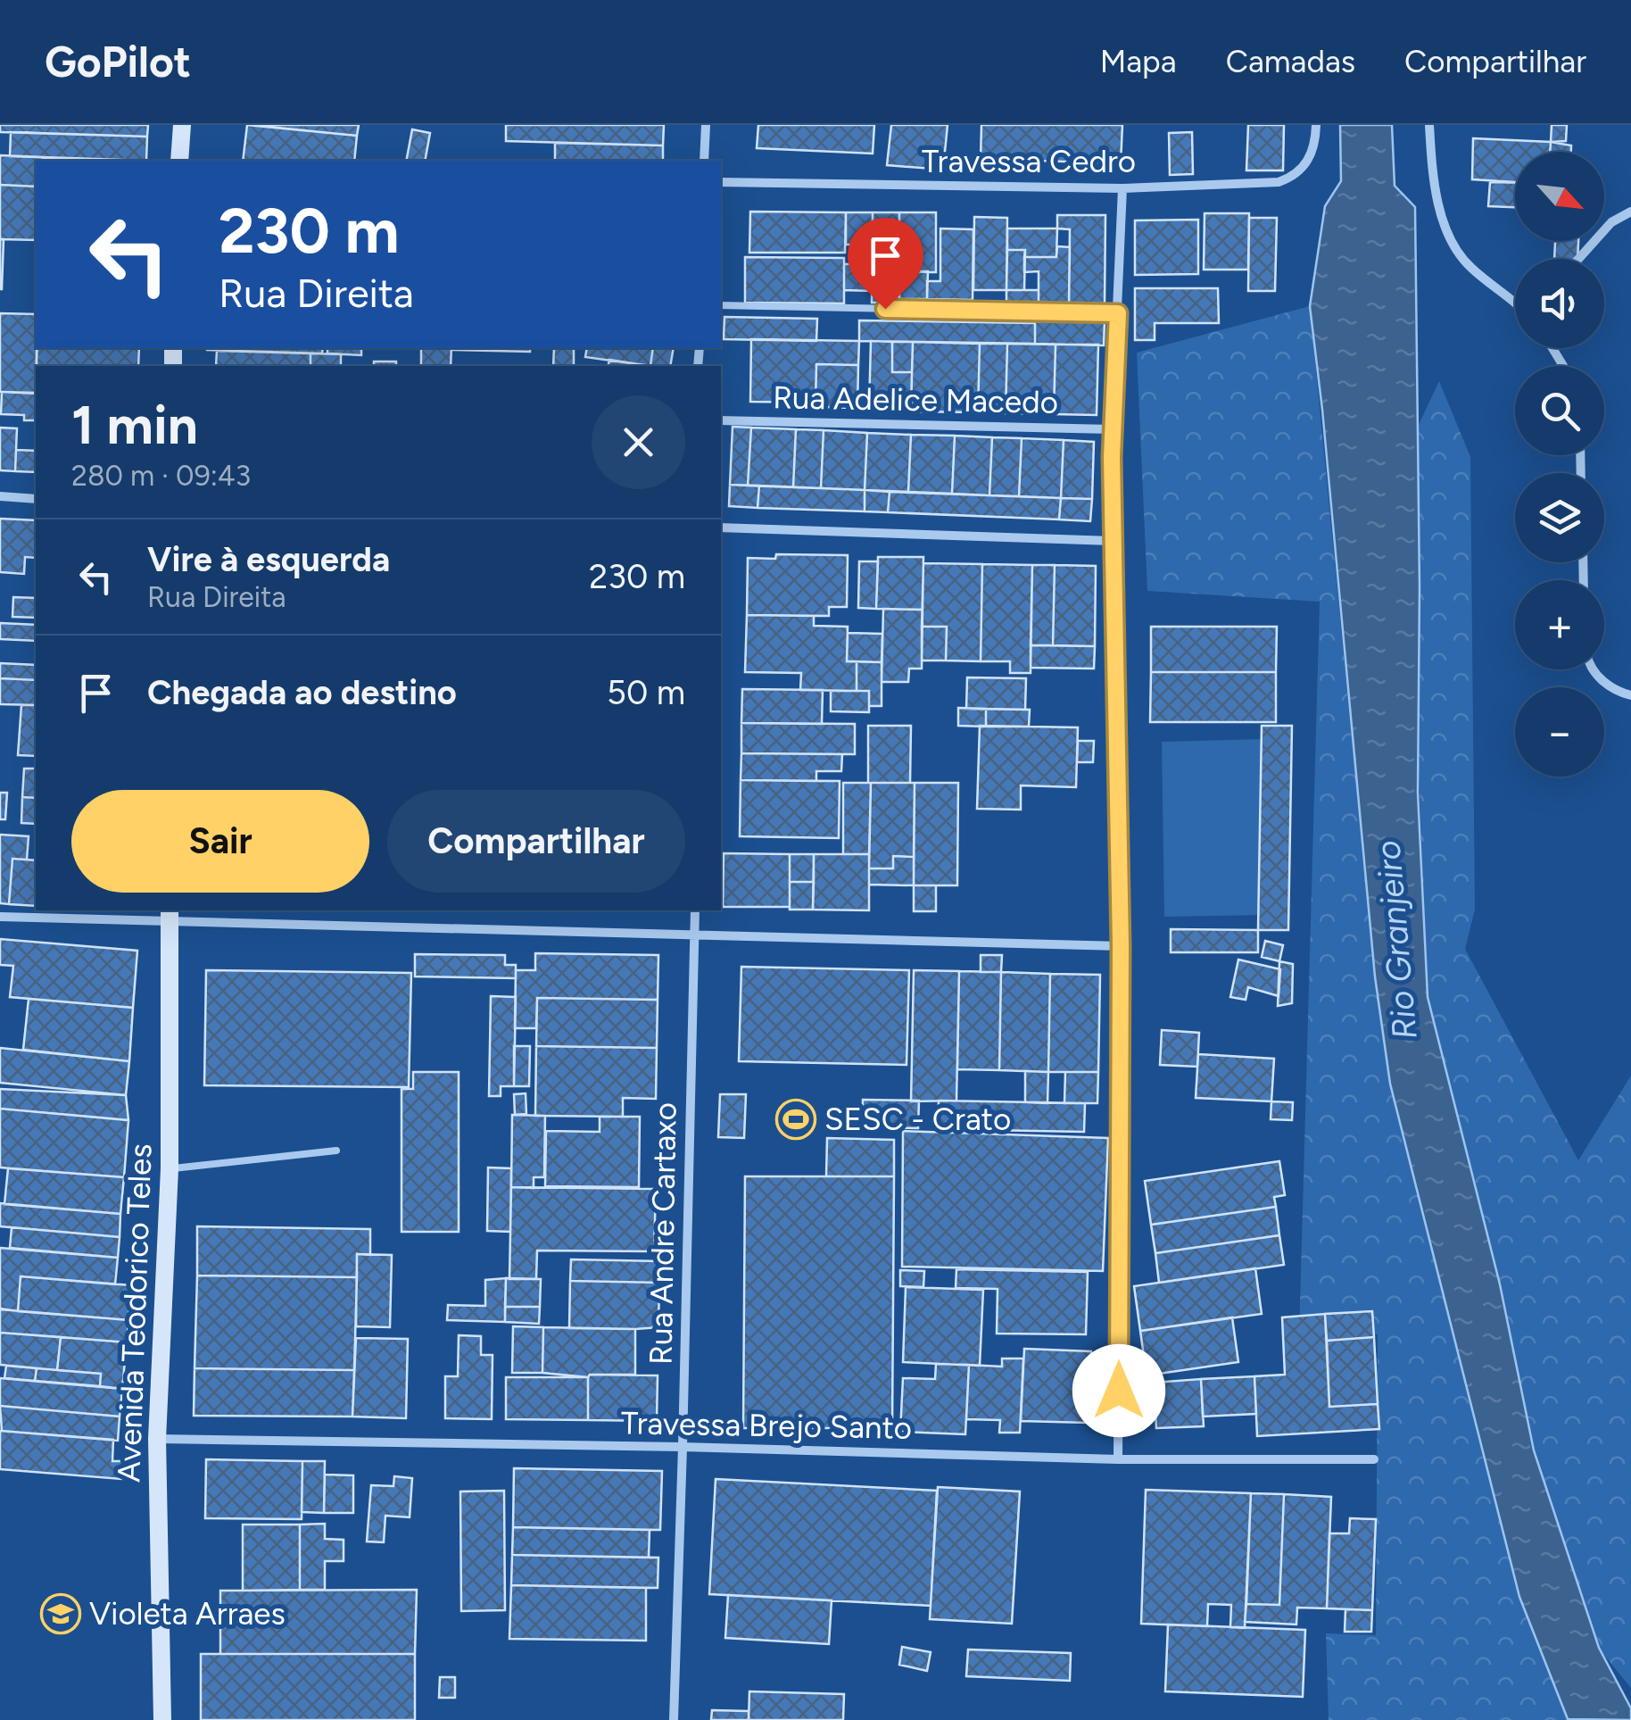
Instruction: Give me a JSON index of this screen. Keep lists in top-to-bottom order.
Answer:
{
  "streets": {
    "main road": ["Avenida Teodorico Teles"],
    "street": [
      "Travessa Cedro",
      "Rua Adelice Macedo",
      "Rua Andre Cartaxo",
      "Travessa Brejo Santo"
    ]
  },
  "crossings": [
    ["Rua Andre Cartaxo", "Travessa Brejo Santo"],
    ["Avenida Teodorico Teles", "Travessa Brejo Santo"]
  ],
  "water": ["Rio Granjeiro"],
  "places": {
    "sports": ["SESC - Crato"],
    "school or university": ["Violeta Arraes"]
  },
  "north": "bottom right",
  "page": {
    "header": "GoPilot",
    "nav": ["Mapa", "Camadas", "Compartilhar"],
    "map_buttons": ["+", "−"],
    "turn": ["230 m", "Rua Direita"],
    "heading": ["1 min", "280 m · 09:43"],
    "list": [
      {
        "name": "Vire à esquerda",
        "note": "Rua Direita",
        "value": "230 m"
      },
      {
        "name": "Chegada ao destino",
        "value": "50 m"
      }
    ],
    "buttons": ["Sair", "Compartilhar"]
  }
}
